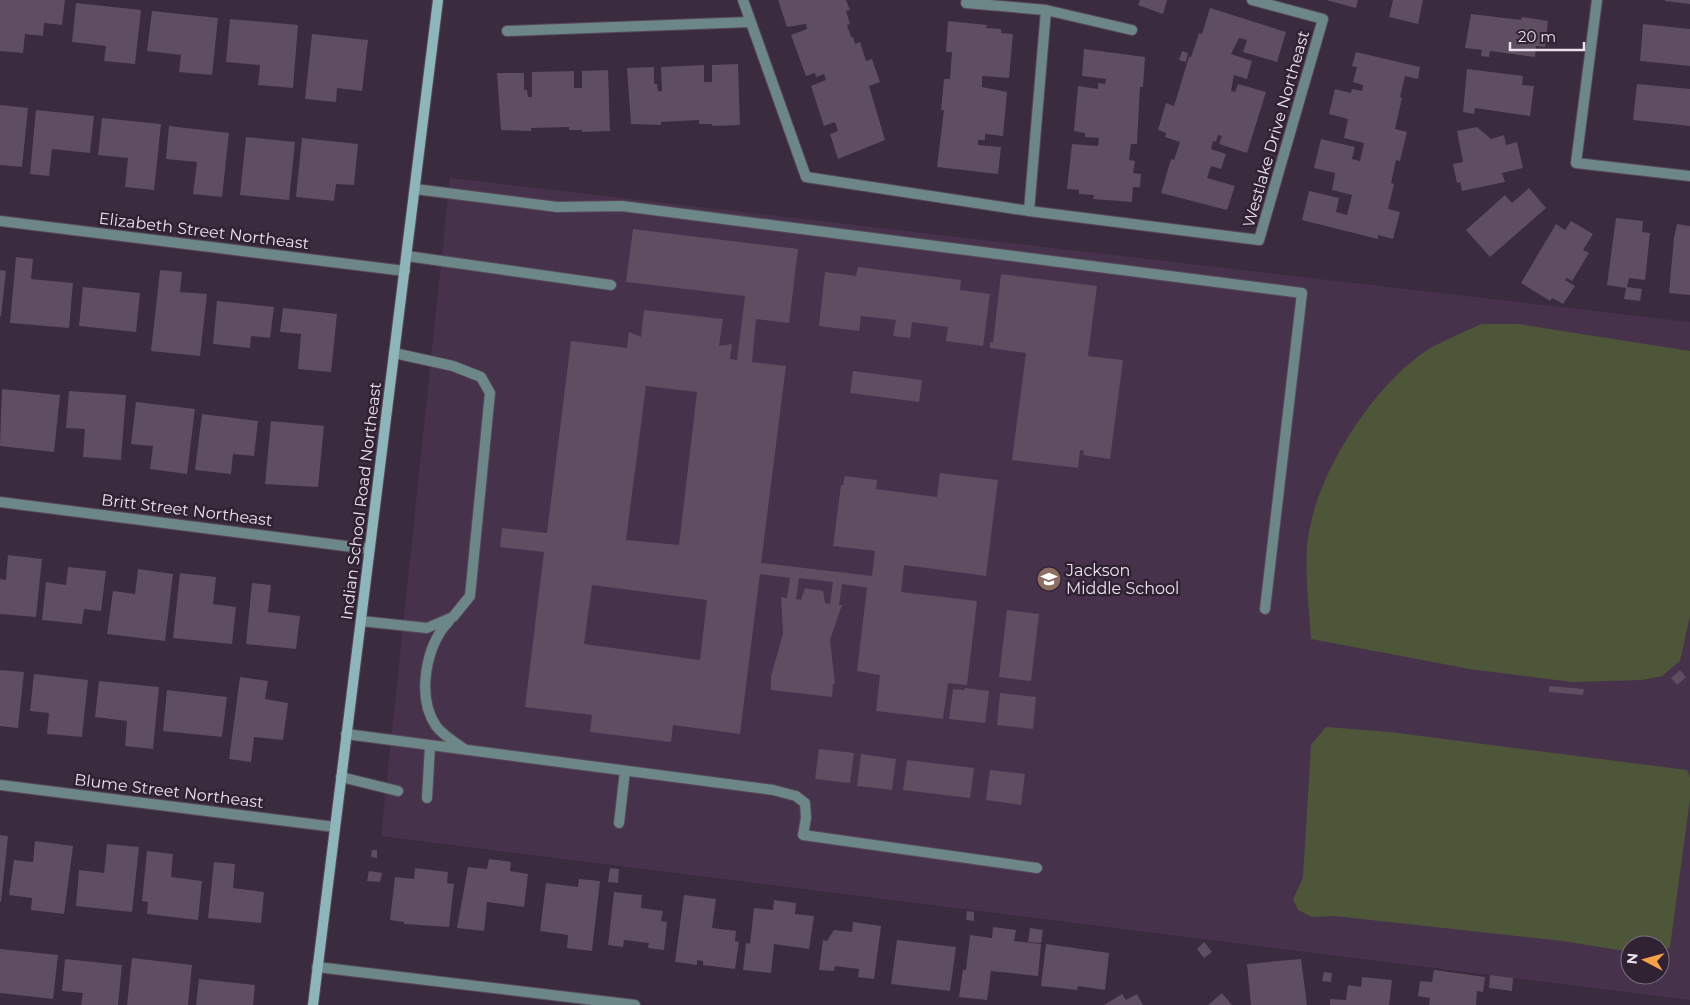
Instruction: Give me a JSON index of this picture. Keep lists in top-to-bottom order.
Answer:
{
  "streets": {
    "street": [
      "Westlake Drive Northeast",
      "Elizabeth Street Northeast",
      "Indian School Road Northeast",
      "Britt Street Northeast",
      "Blume Street Northeast"
    ]
  },
  "crossings": [
    ["Elizabeth Street Northeast", "Indian School Road Northeast"],
    ["Indian School Road Northeast", "Britt Street Northeast"],
    ["Indian School Road Northeast", "Blume Street Northeast"]
  ],
  "places": {
    "school or university": ["Jackson Middle School"]
  },
  "scale_bar": "20 m",
  "north": "left"
}
